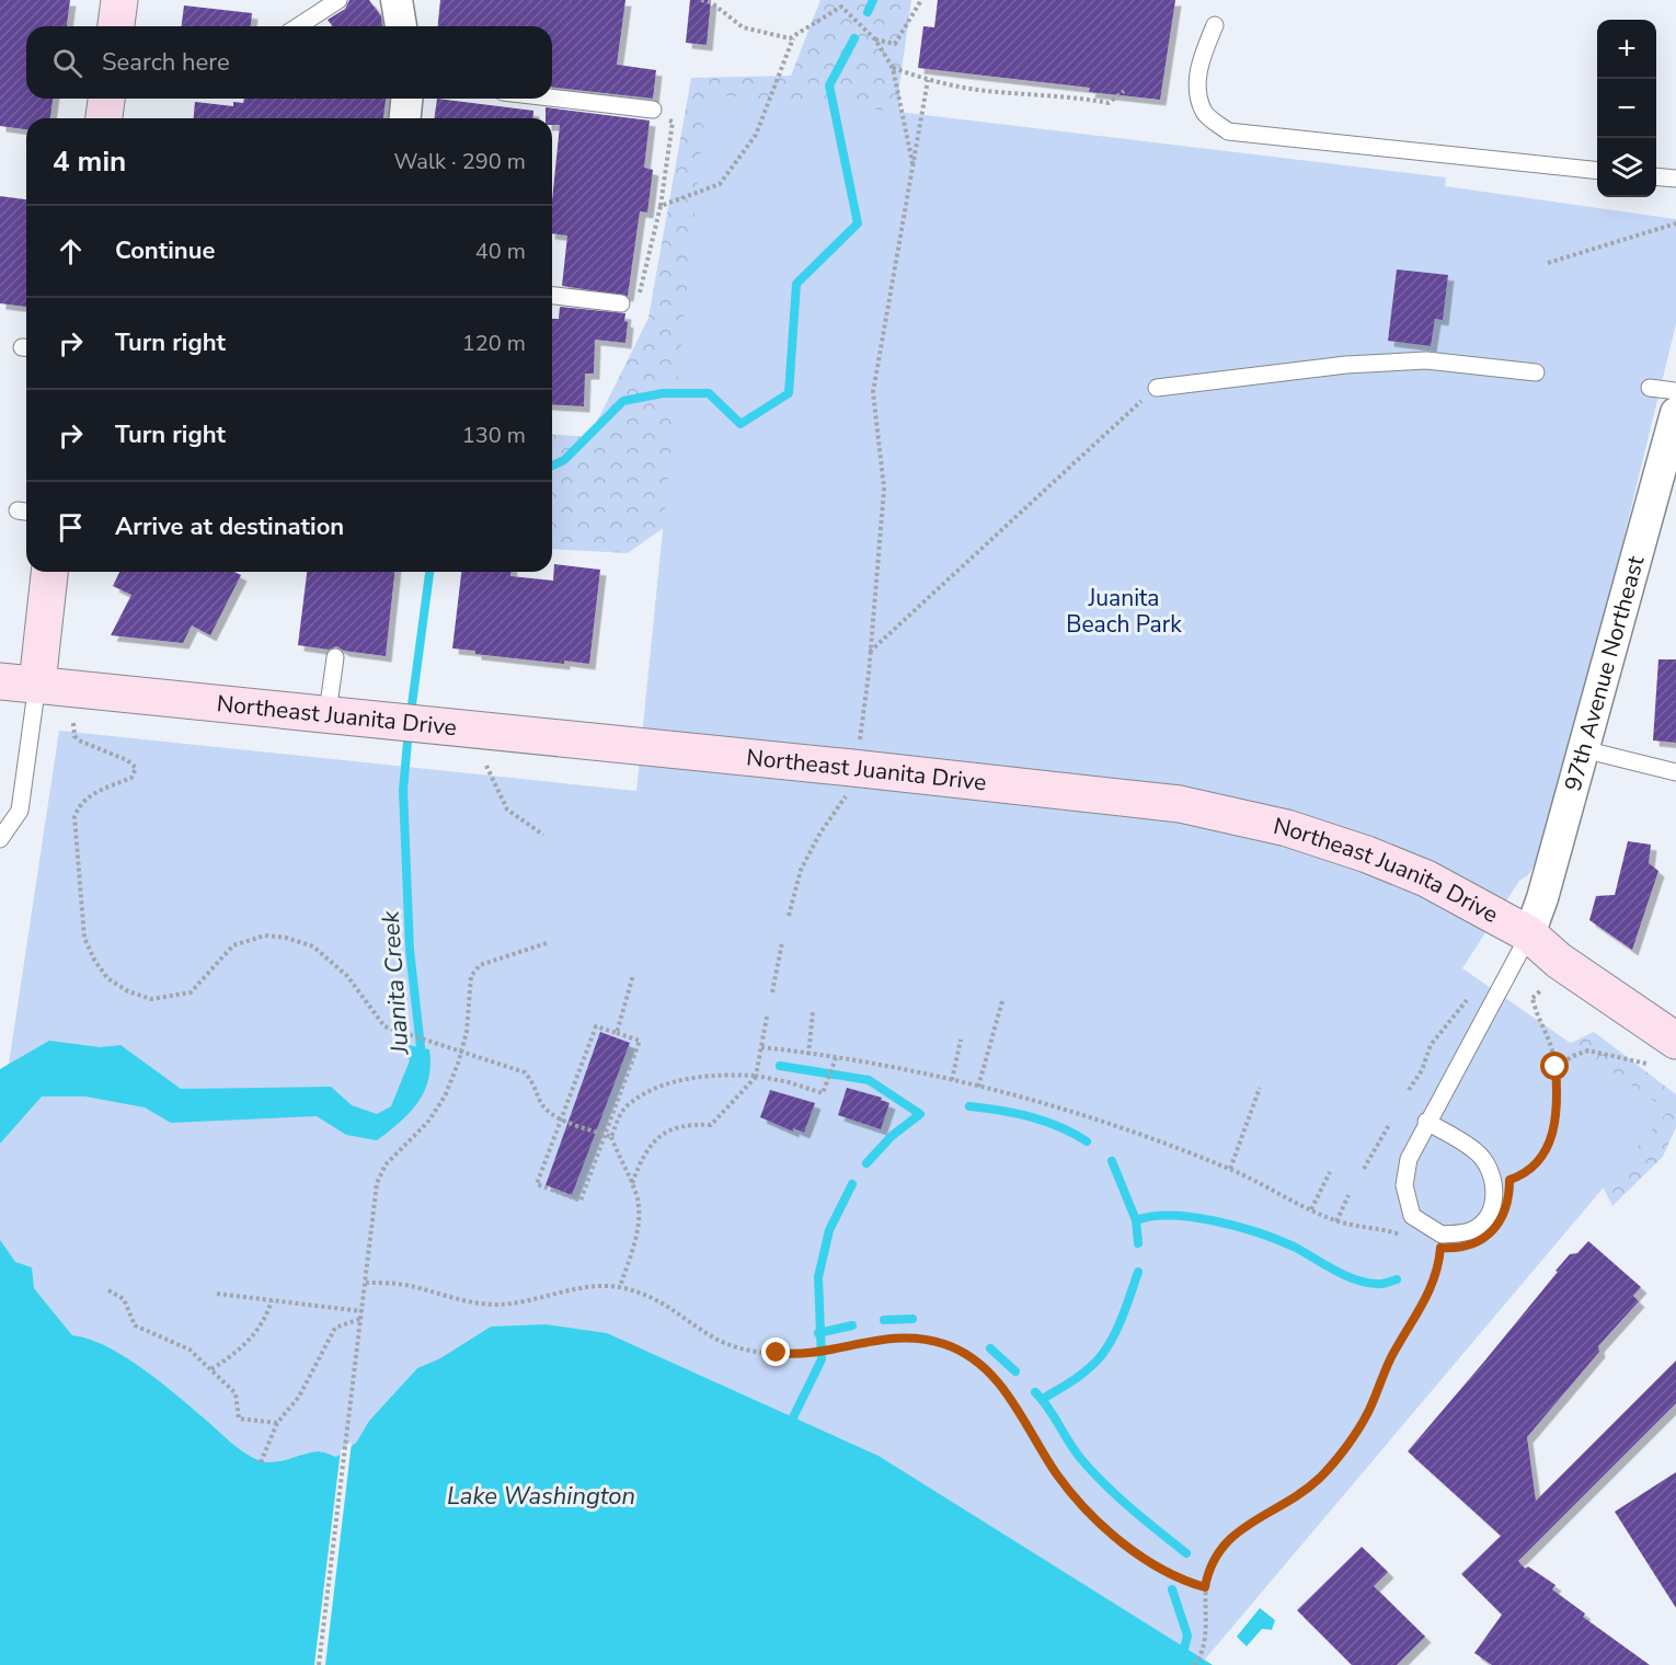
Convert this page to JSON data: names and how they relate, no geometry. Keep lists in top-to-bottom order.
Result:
{
  "streets": {
    "main road": ["Northeast Juanita Drive"],
    "street": ["97th Avenue Northeast"]
  },
  "crossings": [
    ["97th Avenue Northeast", "Northeast Juanita Drive"]
  ],
  "water": ["Juanita Creek", "Lake Washington"],
  "parks": ["Juanita Beach Park"],
  "page": {
    "map_buttons": ["+", "−"],
    "search": "Search here",
    "heading": ["4 min", "Walk · 290 m"],
    "list": [
      ["Continue", "40 m"],
      ["Turn right", "120 m"],
      ["Turn right", "130 m"],
      "Arrive at destination"
    ]
  }
}
